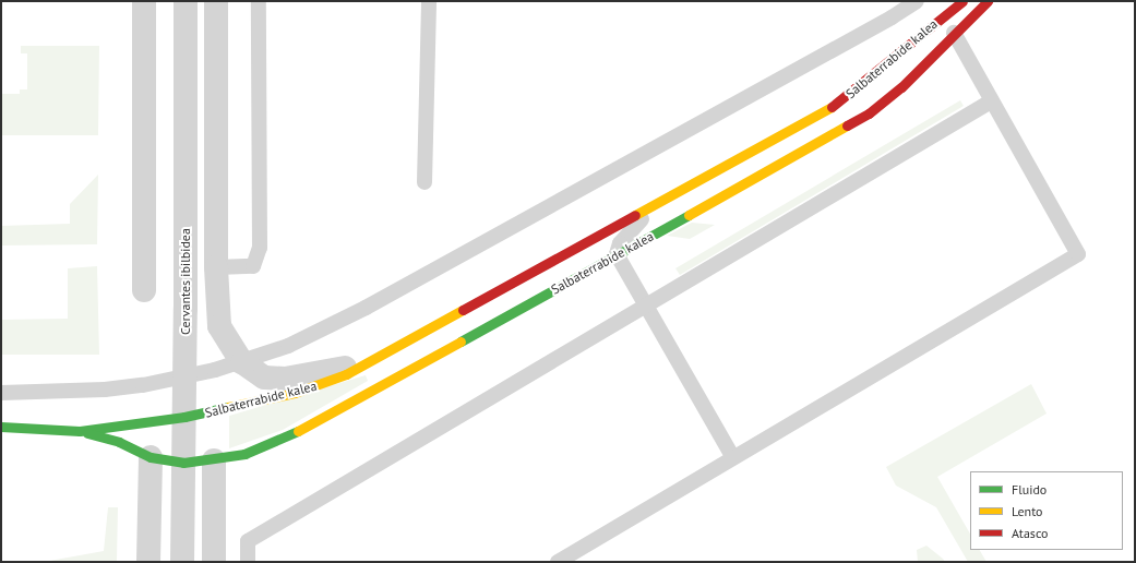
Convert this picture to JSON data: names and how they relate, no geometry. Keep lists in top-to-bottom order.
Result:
{
  "streets": {
    "street": ["Salbaterrabide kalea", "Cervantes ibilbidea"]
  },
  "crossings": [
    ["Salbaterrabide kalea", "Cervantes ibilbidea"]
  ],
  "legend": ["Fluido", "Lento", "Atasco"]
}
